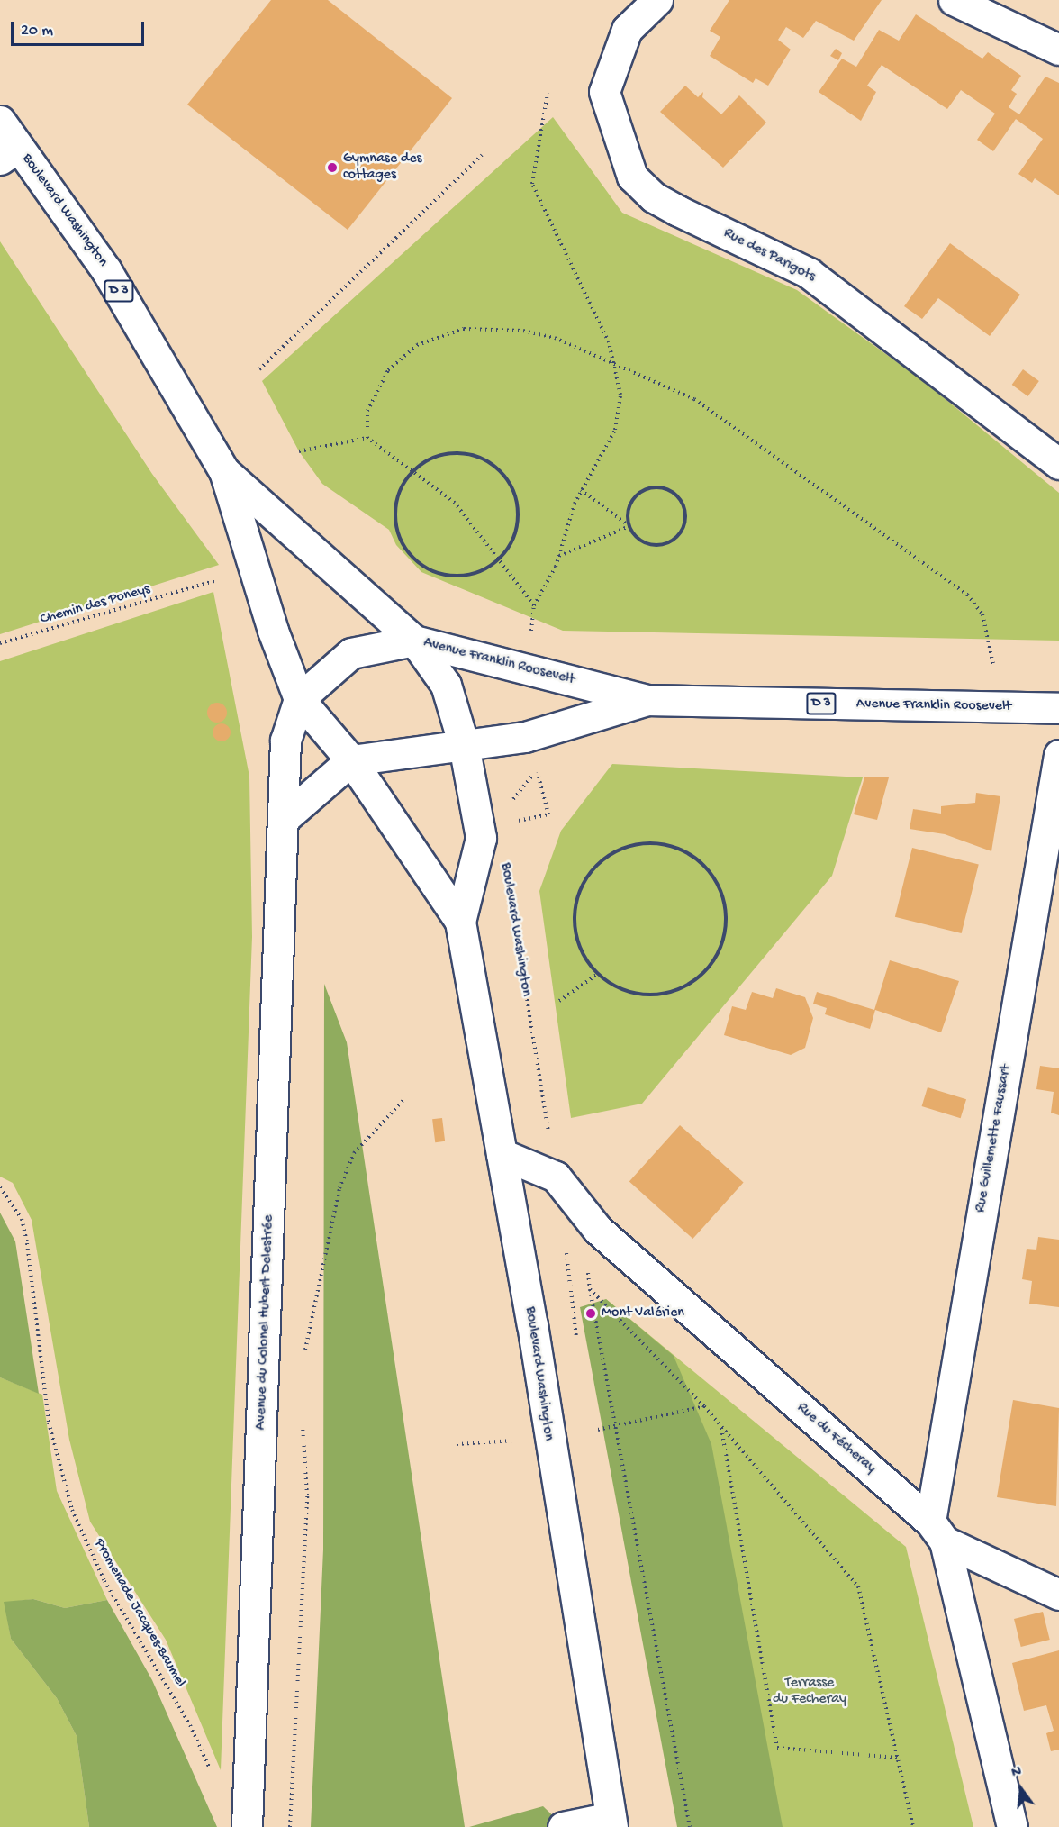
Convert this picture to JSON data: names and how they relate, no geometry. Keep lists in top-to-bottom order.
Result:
{
  "streets": {
    "street": [
      "Boulevard Washington",
      "Rue des Parigots",
      "D 3",
      "Avenue Franklin Roosevelt",
      "Rue Guillemette Faussart",
      "Avenue du Colonel Hubert Delestrée",
      "Rue du Fécheray"
    ],
    "path": ["Chemin des Poneys", "Promenade Jacques-Baumel"]
  },
  "crossings": [
    ["Boulevard Washington", "Avenue Franklin Roosevelt"],
    ["Boulevard Washington", "Avenue du Colonel Hubert Delestrée"],
    ["Boulevard Washington", "Rue du Fécheray"],
    ["Rue Guillemette Faussart", "Rue du Fécheray"]
  ],
  "parks": ["Terrasse du Fecheray"],
  "places": ["Gymnase des cottages", "Mont Valérien"],
  "scale_bar": "20 m",
  "north": "top"
}
